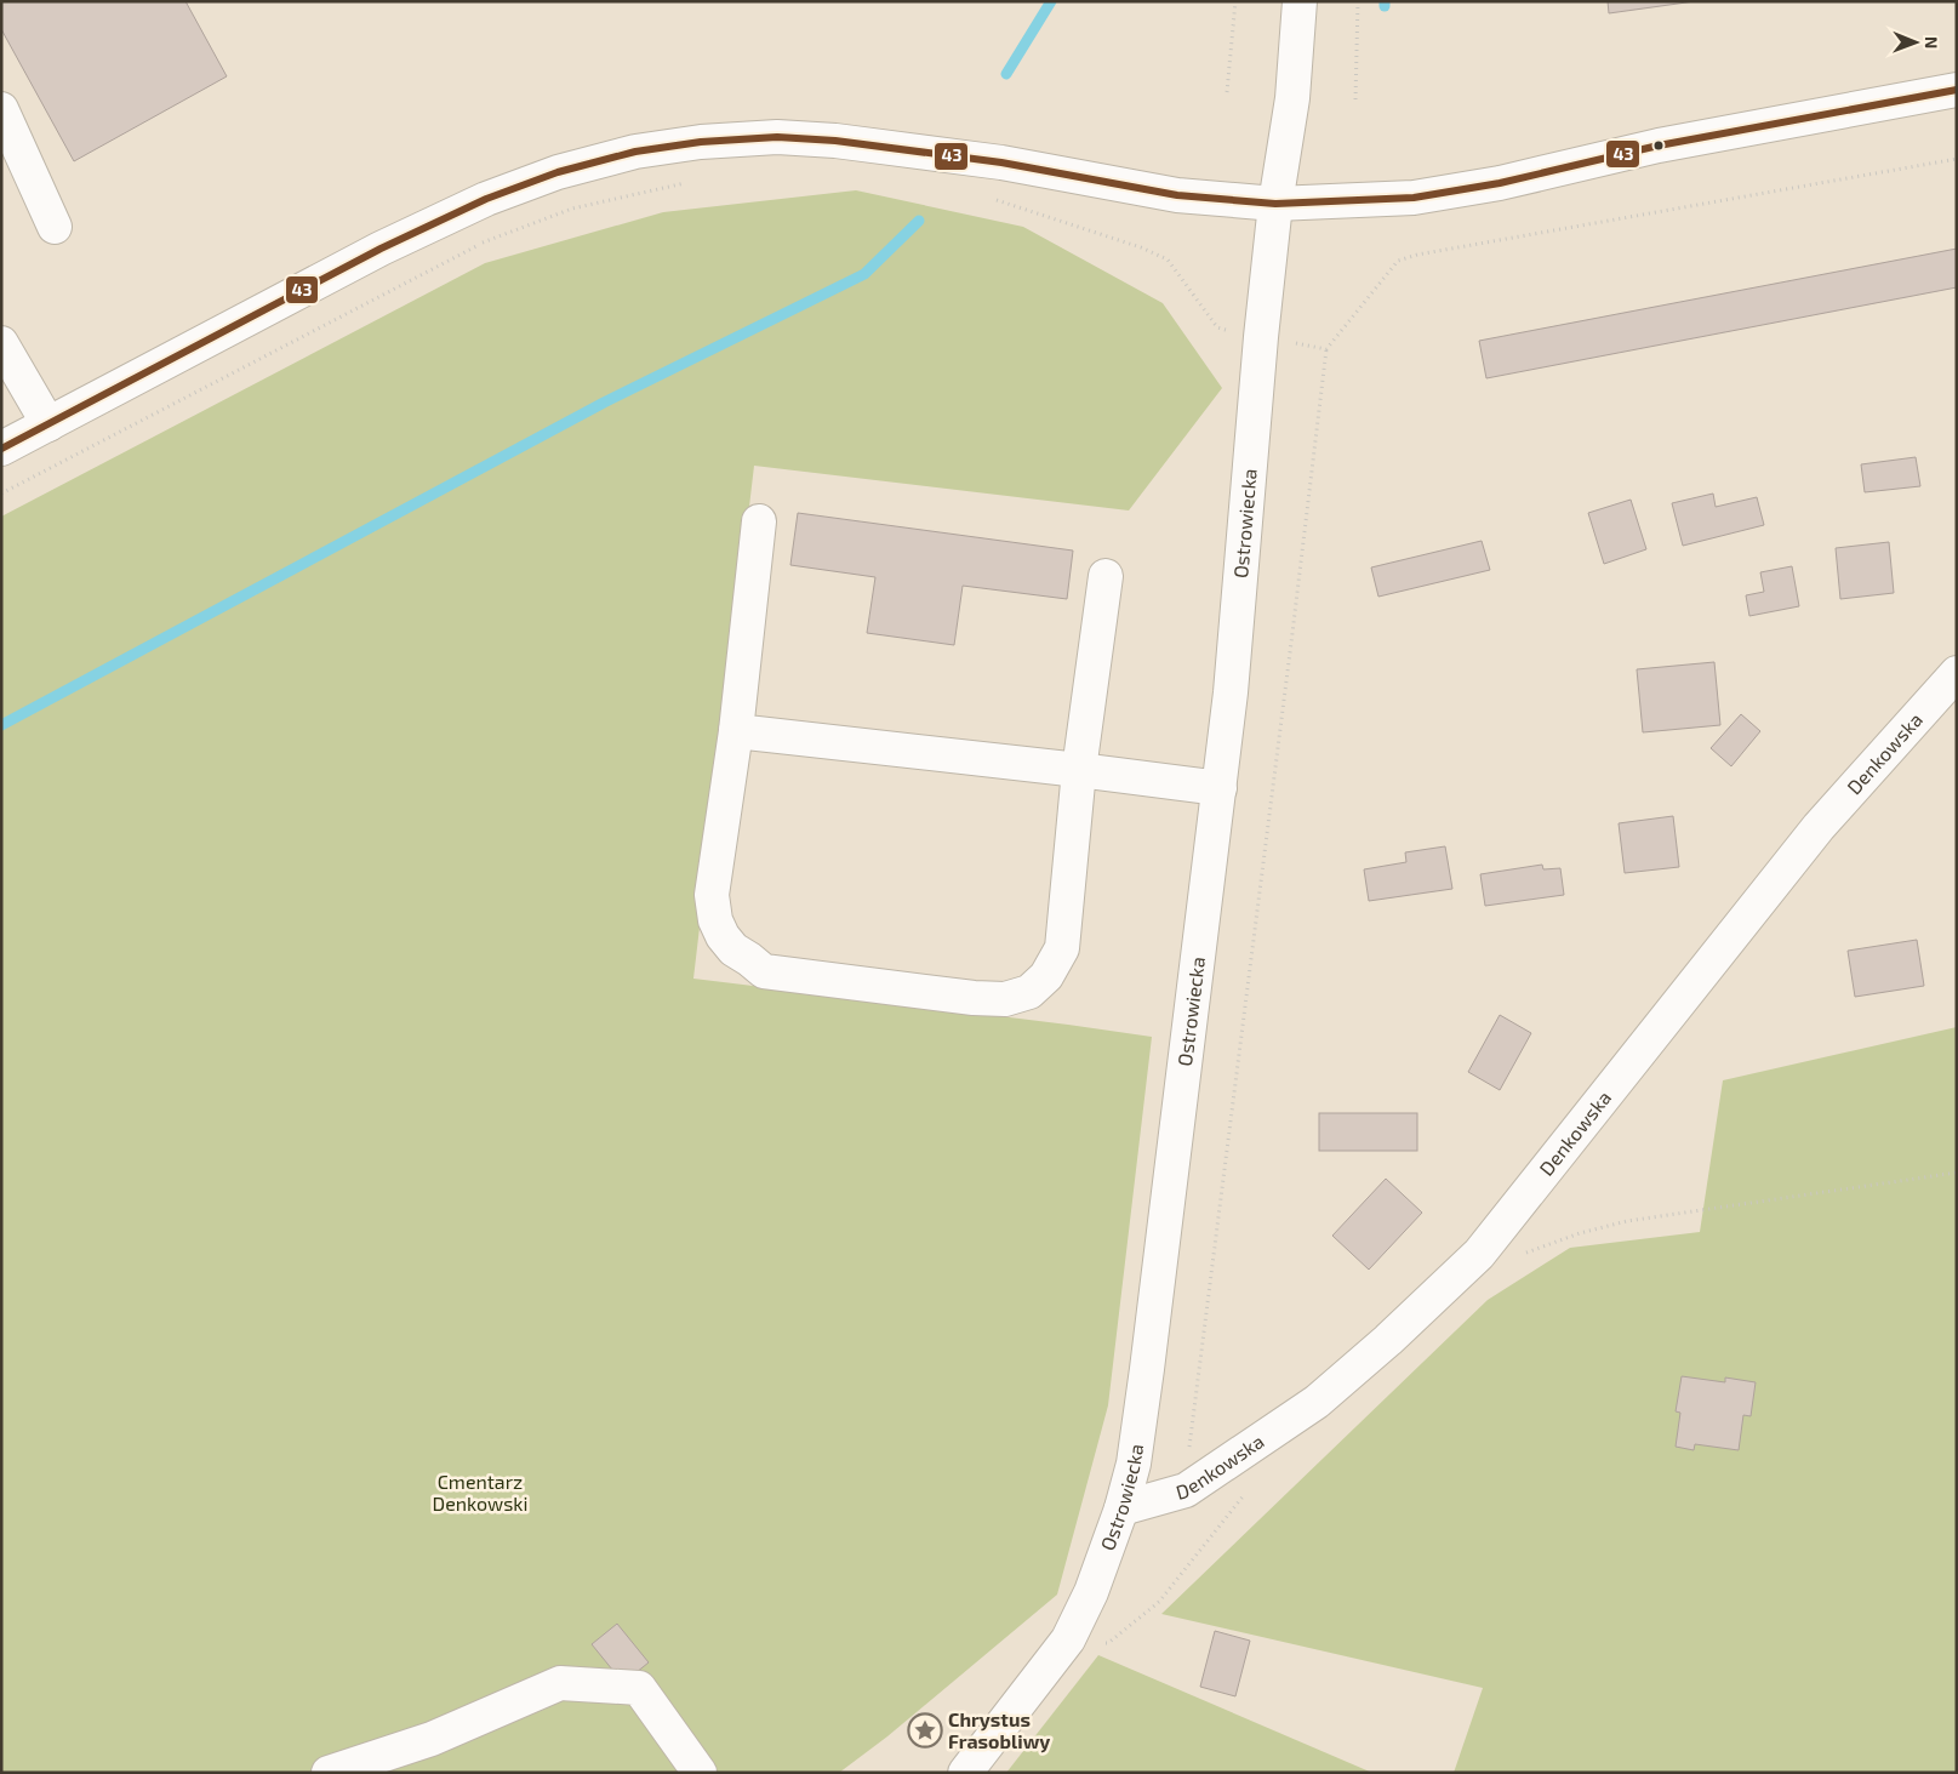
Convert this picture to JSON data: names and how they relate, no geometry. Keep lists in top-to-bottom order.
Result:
{
  "streets": {
    "street": ["Ostrowiecka", "Denkowska"]
  },
  "crossings": [
    ["Ostrowiecka", "Denkowska"]
  ],
  "parks": ["Cmentarz Denkowski"],
  "places": {
    "place": ["Chrystus Frasobliwy"]
  },
  "lines": ["transit line 43"],
  "north": "right"
}
